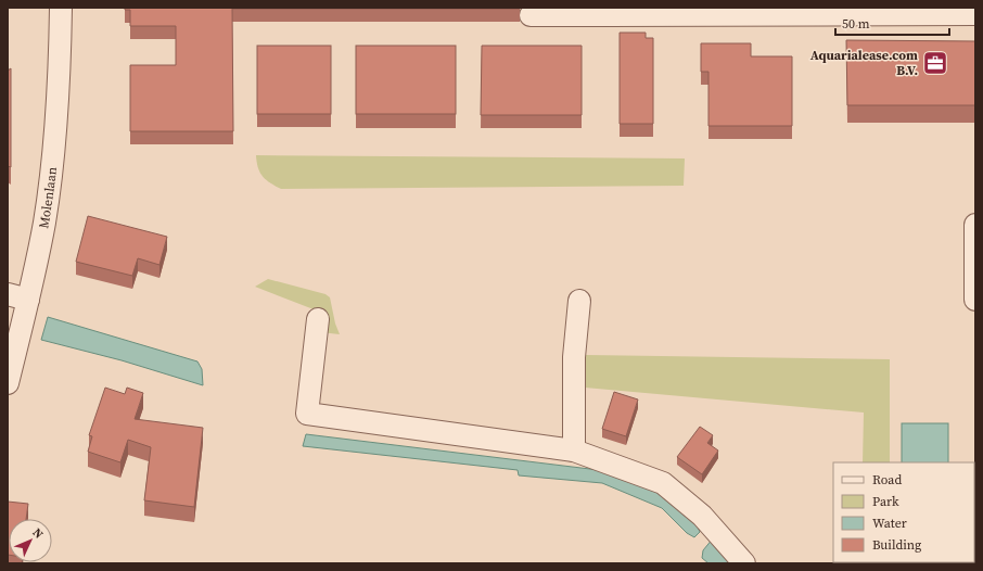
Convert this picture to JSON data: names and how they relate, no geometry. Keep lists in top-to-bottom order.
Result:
{
  "streets": {
    "street": ["Molenlaan"]
  },
  "places": {
    "office": ["Aquarialease.com B.V."]
  },
  "legend": [
    "Road",
    "Park",
    "Water",
    "Building"
  ],
  "scale_bar": "50 m",
  "north": "top right"
}
